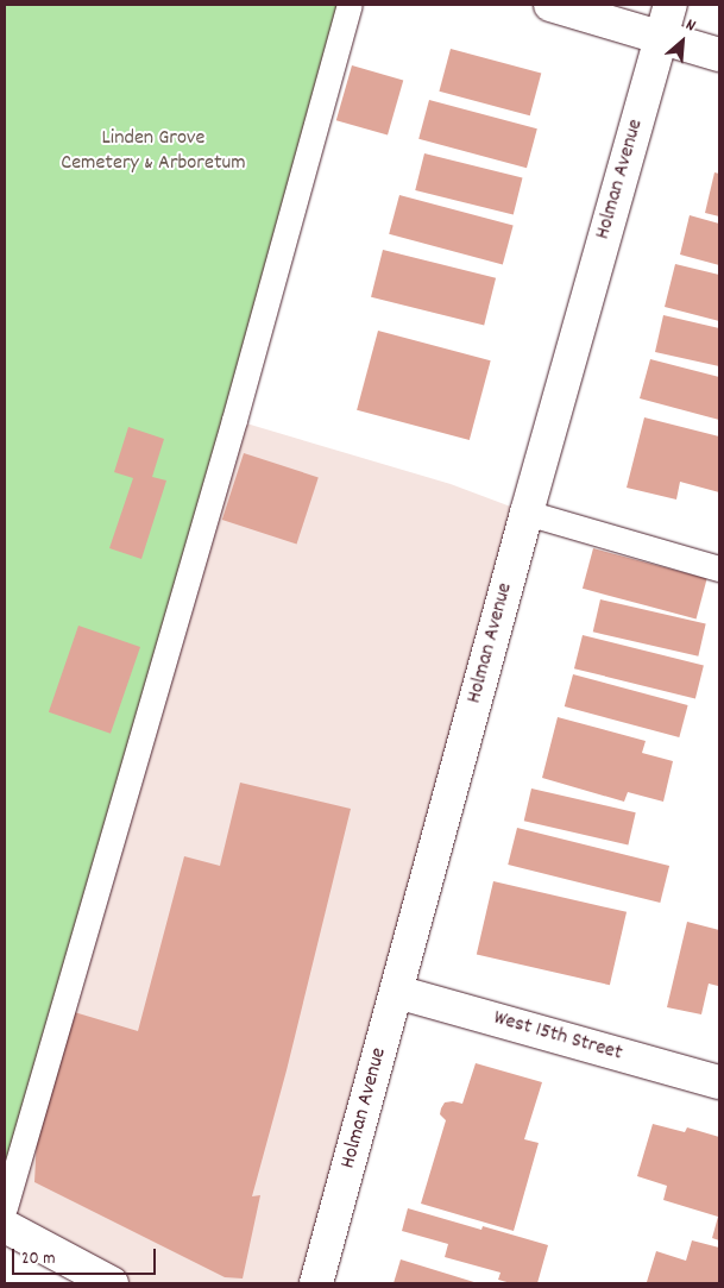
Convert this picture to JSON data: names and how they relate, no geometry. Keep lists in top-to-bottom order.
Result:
{
  "streets": {
    "street": ["Holman Avenue", "West 15th Street"]
  },
  "crossings": [
    ["Holman Avenue", "West 15th Street"]
  ],
  "parks": ["Linden Grove Cemetery & Arboretum"],
  "scale_bar": "20 m",
  "north": "top right"
}
